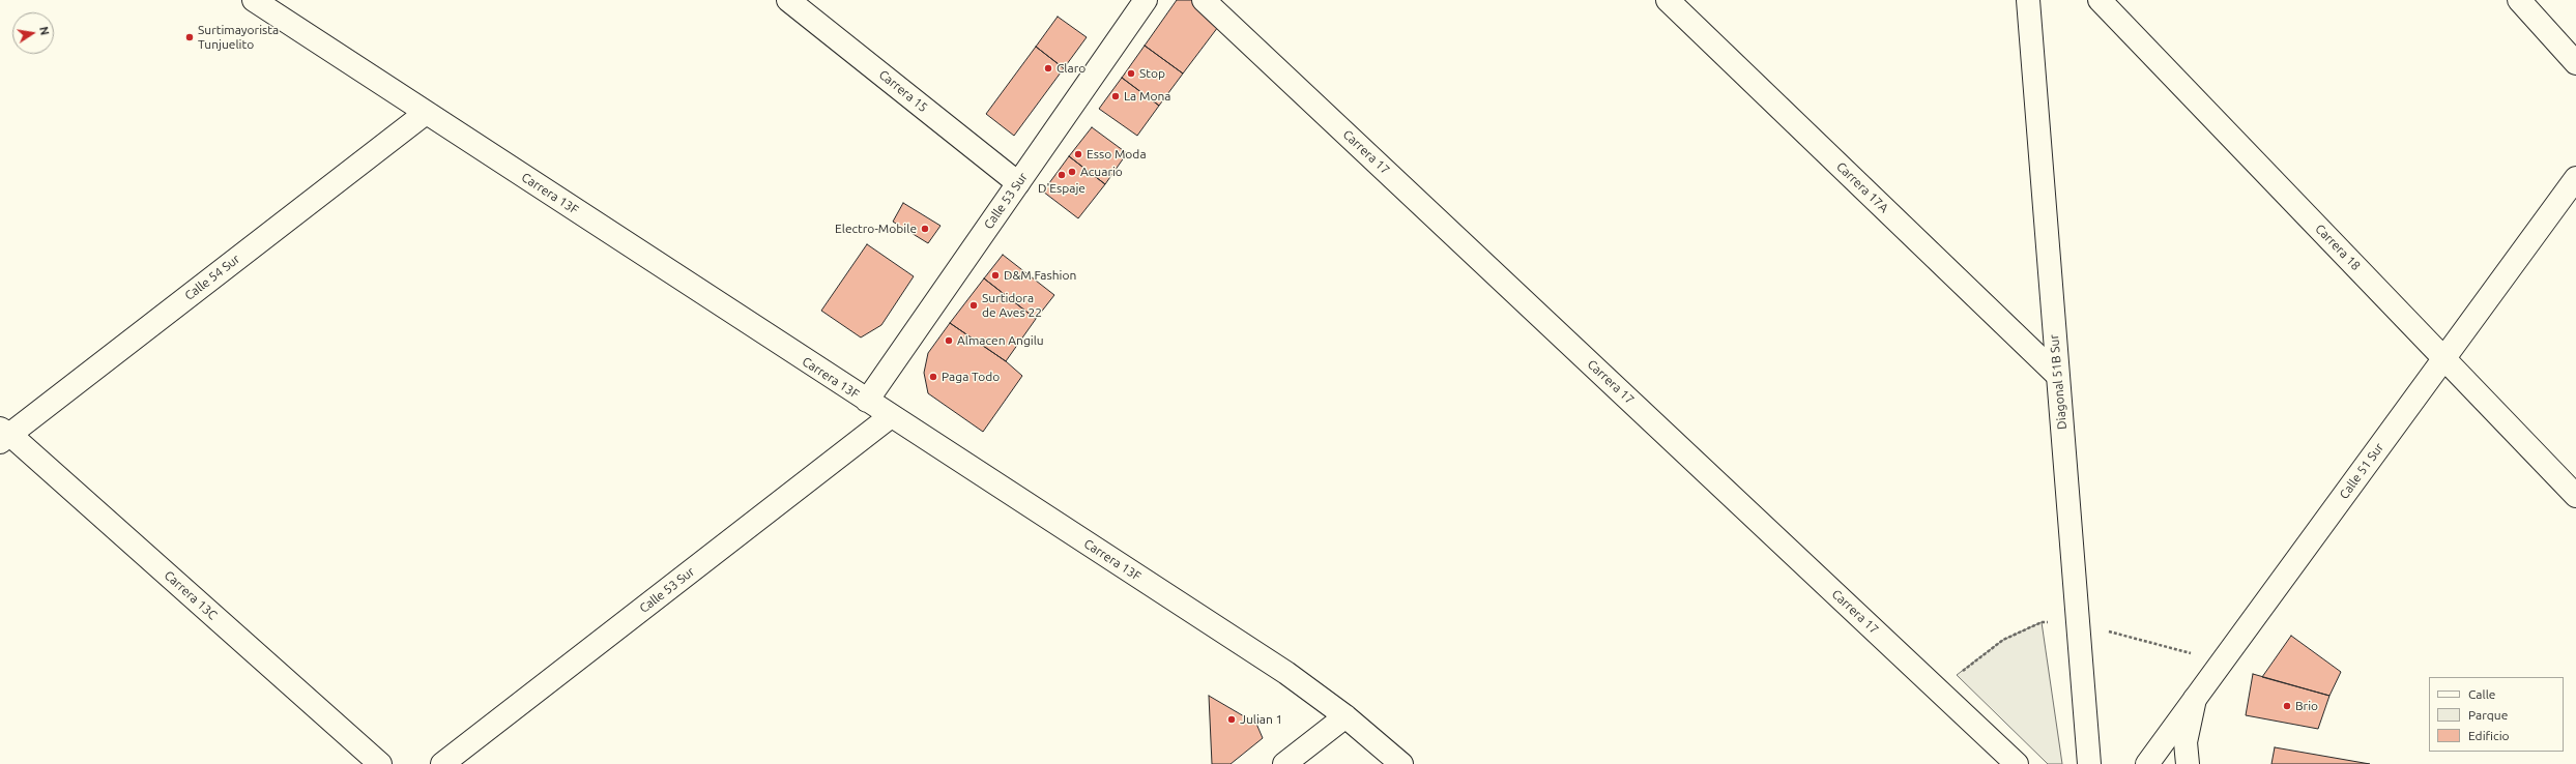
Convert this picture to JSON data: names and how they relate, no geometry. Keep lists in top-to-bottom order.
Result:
{
  "streets": {
    "street": [
      "Carrera 15",
      "Carrera 17",
      "Carrera 17A",
      "Carrera 13F",
      "Calle 53 Sur",
      "Carrera 18",
      "Calle 54 Sur",
      "Diagonal 51B Sur",
      "Calle 51 Sur",
      "Carrera 13C"
    ]
  },
  "crossings": [
    ["Carrera 15", "Calle 53 Sur"],
    ["Carrera 17A", "Diagonal 51B Sur"],
    ["Carrera 13F", "Calle 53 Sur"],
    ["Carrera 13F", "Calle 54 Sur"],
    ["Carrera 18", "Calle 51 Sur"],
    ["Calle 54 Sur", "Carrera 13C"]
  ],
  "places": [
    "Surtimayorista Tunjuelito",
    "Claro",
    "Stop",
    "La Mona",
    "Esso Moda",
    "Acuario",
    "D'Espaje",
    "Electro-Mobile",
    "D&M Fashion",
    "Surtidora de Aves 22",
    "Almacen Angilu",
    "Paga Todo",
    "Brio",
    "Julian 1"
  ],
  "legend": ["Calle", "Parque", "Edificio"],
  "north": "right"
}
